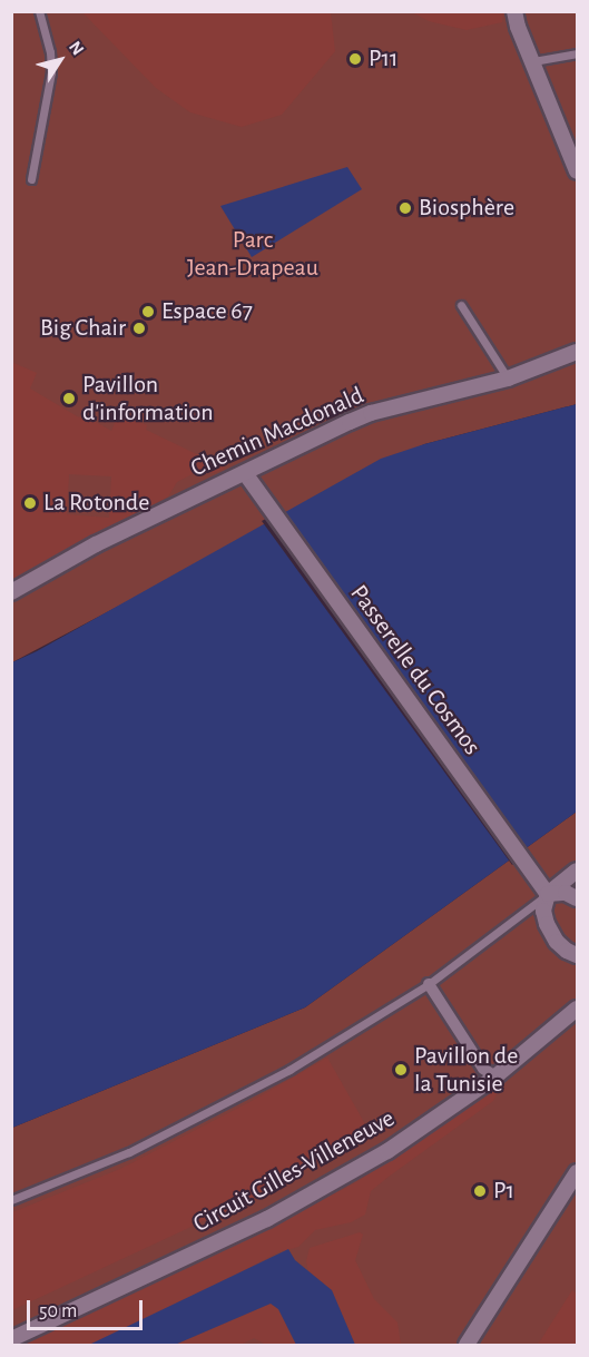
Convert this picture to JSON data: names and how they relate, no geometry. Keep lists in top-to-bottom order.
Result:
{
  "streets": {
    "street": ["Chemin Macdonald", "Passerelle du Cosmos", "Circuit Gilles-Villeneuve"]
  },
  "crossings": [
    ["Chemin Macdonald", "Passerelle du Cosmos"]
  ],
  "parks": ["Parc Jean-Drapeau"],
  "places": [
    "P11",
    "Biosphère",
    "Espace 67",
    "Big Chair",
    "Pavillon d'information",
    "La Rotonde",
    "Pavillon de la Tunisie",
    "P1"
  ],
  "scale_bar": "50 m",
  "north": "top right"
}
